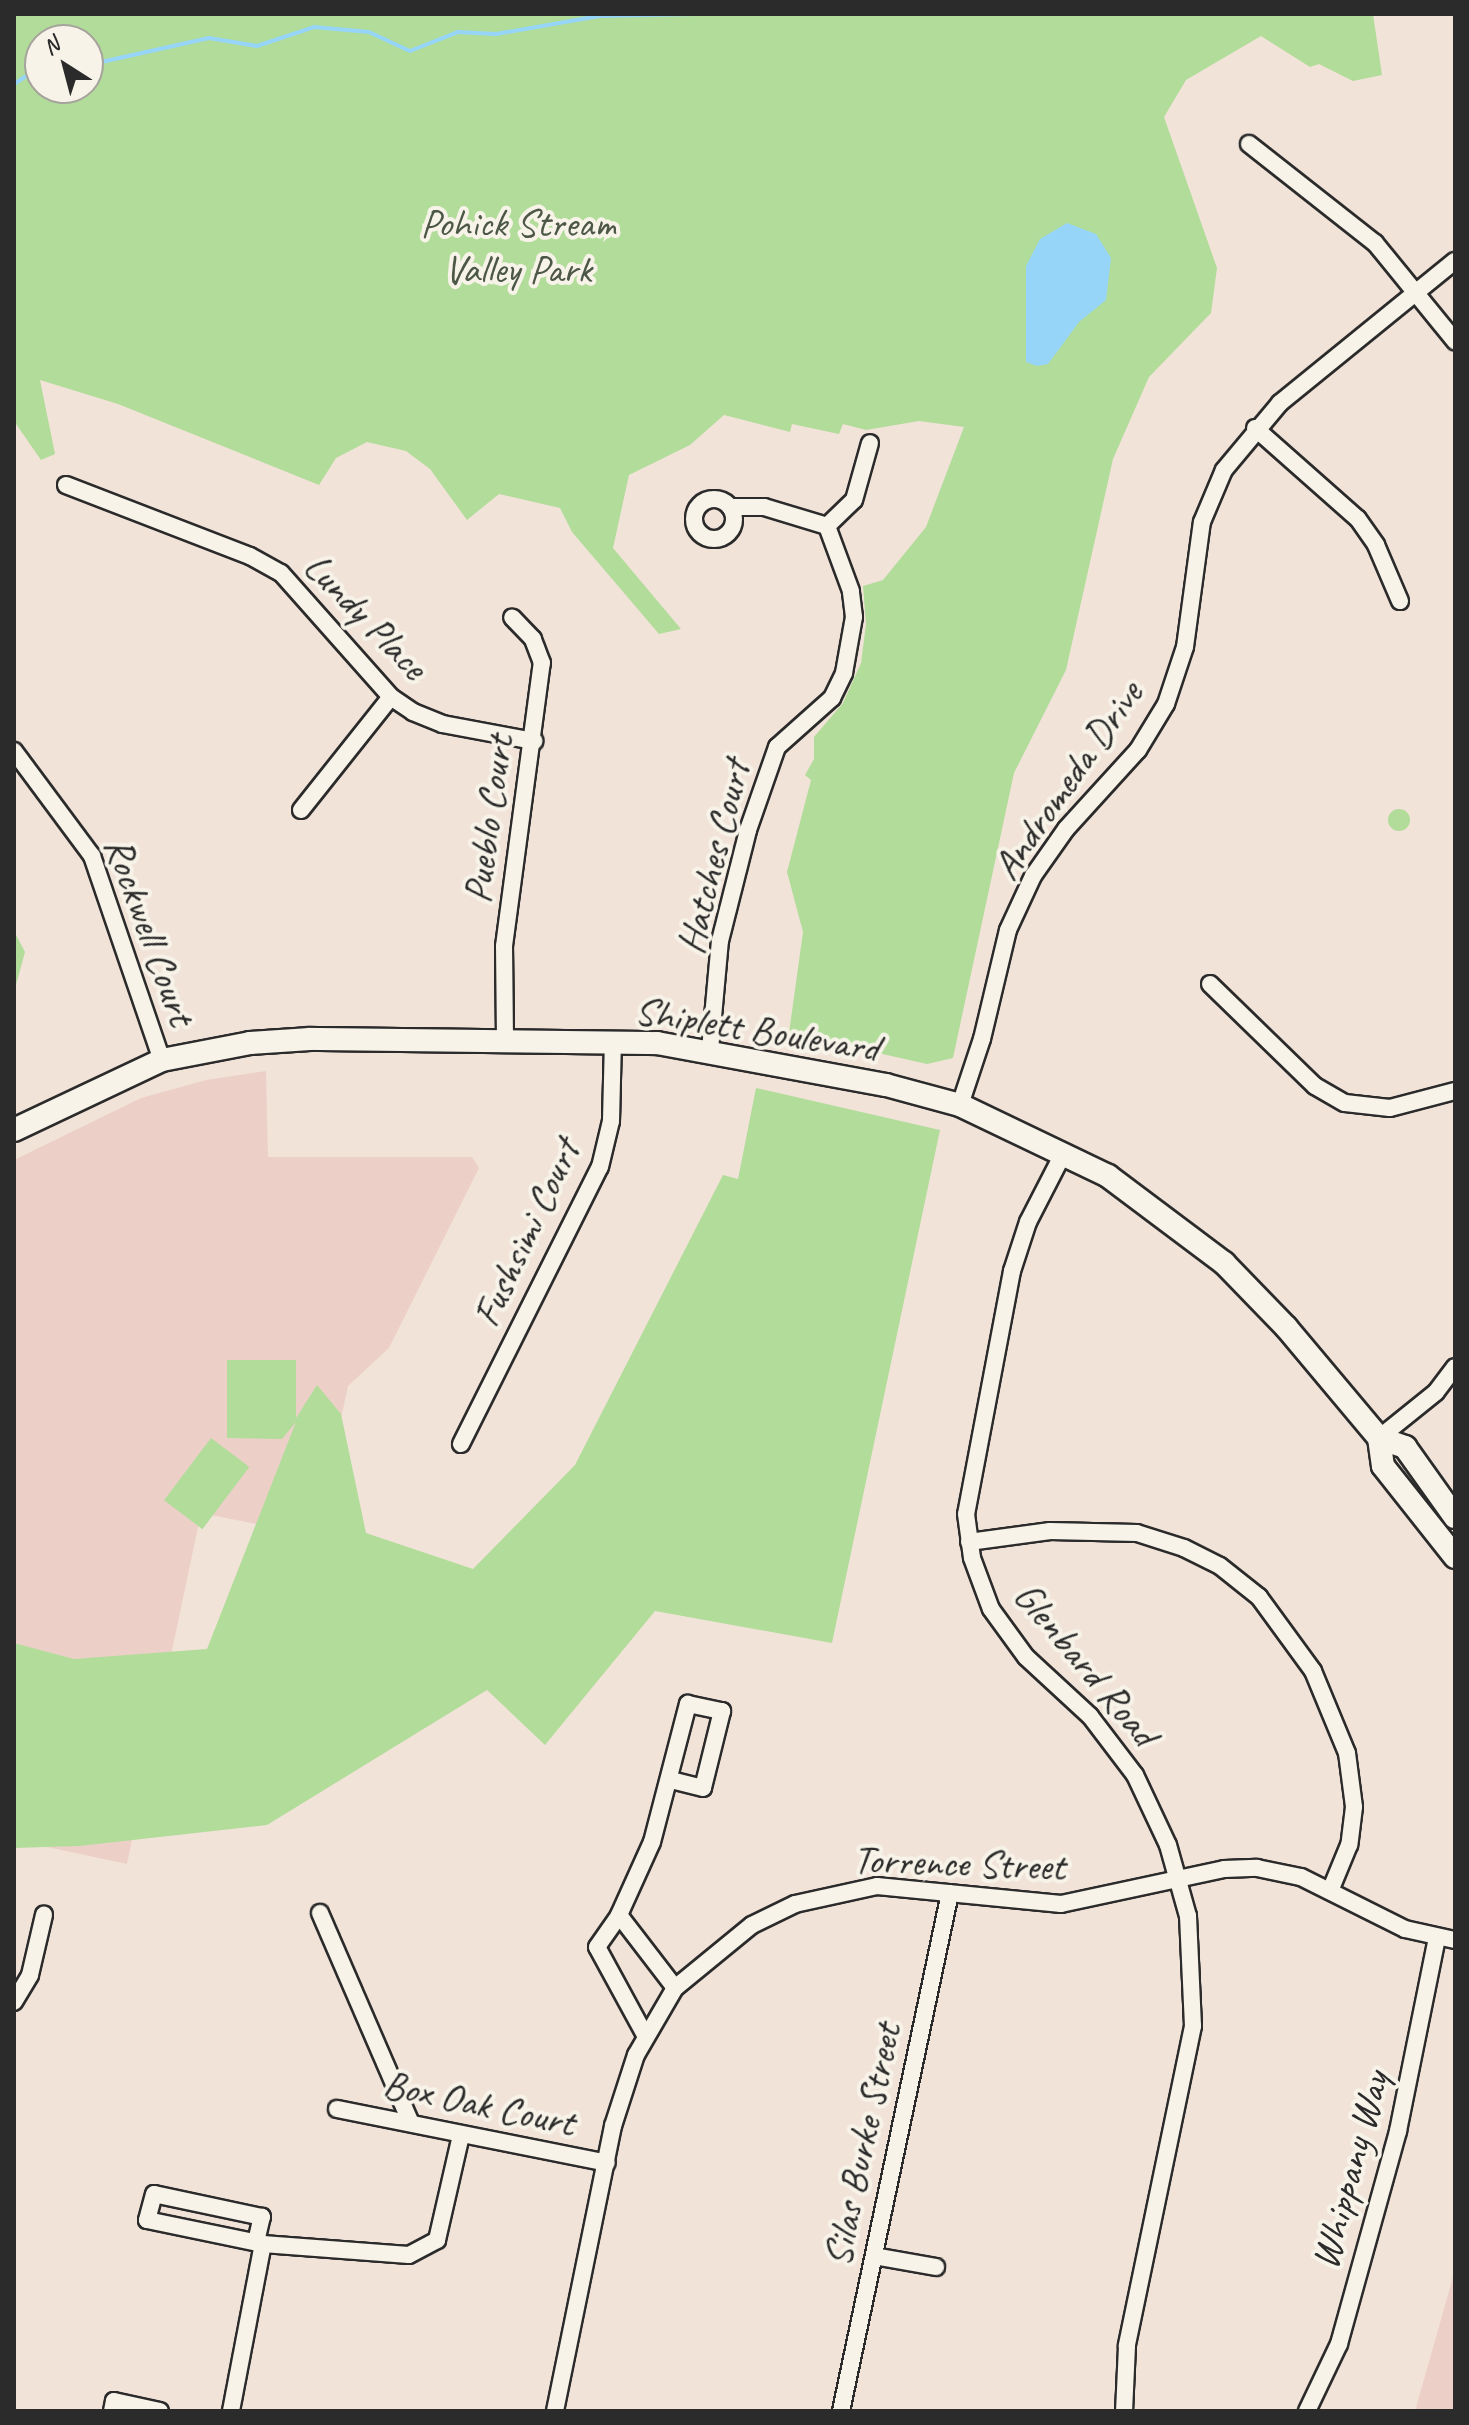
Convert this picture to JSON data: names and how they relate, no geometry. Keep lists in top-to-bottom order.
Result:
{
  "streets": {
    "street": [
      "Lundy Place",
      "Andromeda Drive",
      "Pueblo Court",
      "Hatches Court",
      "Rockwell Court",
      "Shiplett Boulevard",
      "Fushsimi Court",
      "Glenbard Road",
      "Torrence Street",
      "Box Oak Court",
      "Silas Burke Street",
      "Whippany Way"
    ]
  },
  "crossings": [
    ["Lundy Place", "Pueblo Court"],
    ["Andromeda Drive", "Shiplett Boulevard"],
    ["Pueblo Court", "Shiplett Boulevard"],
    ["Hatches Court", "Shiplett Boulevard"],
    ["Rockwell Court", "Shiplett Boulevard"],
    ["Shiplett Boulevard", "Fushsimi Court"],
    ["Shiplett Boulevard", "Glenbard Road"],
    ["Glenbard Road", "Torrence Street"],
    ["Torrence Street", "Box Oak Court"],
    ["Torrence Street", "Silas Burke Street"],
    ["Torrence Street", "Whippany Way"]
  ],
  "parks": ["Pohick Stream Valley Park"],
  "north": "top left"
}
